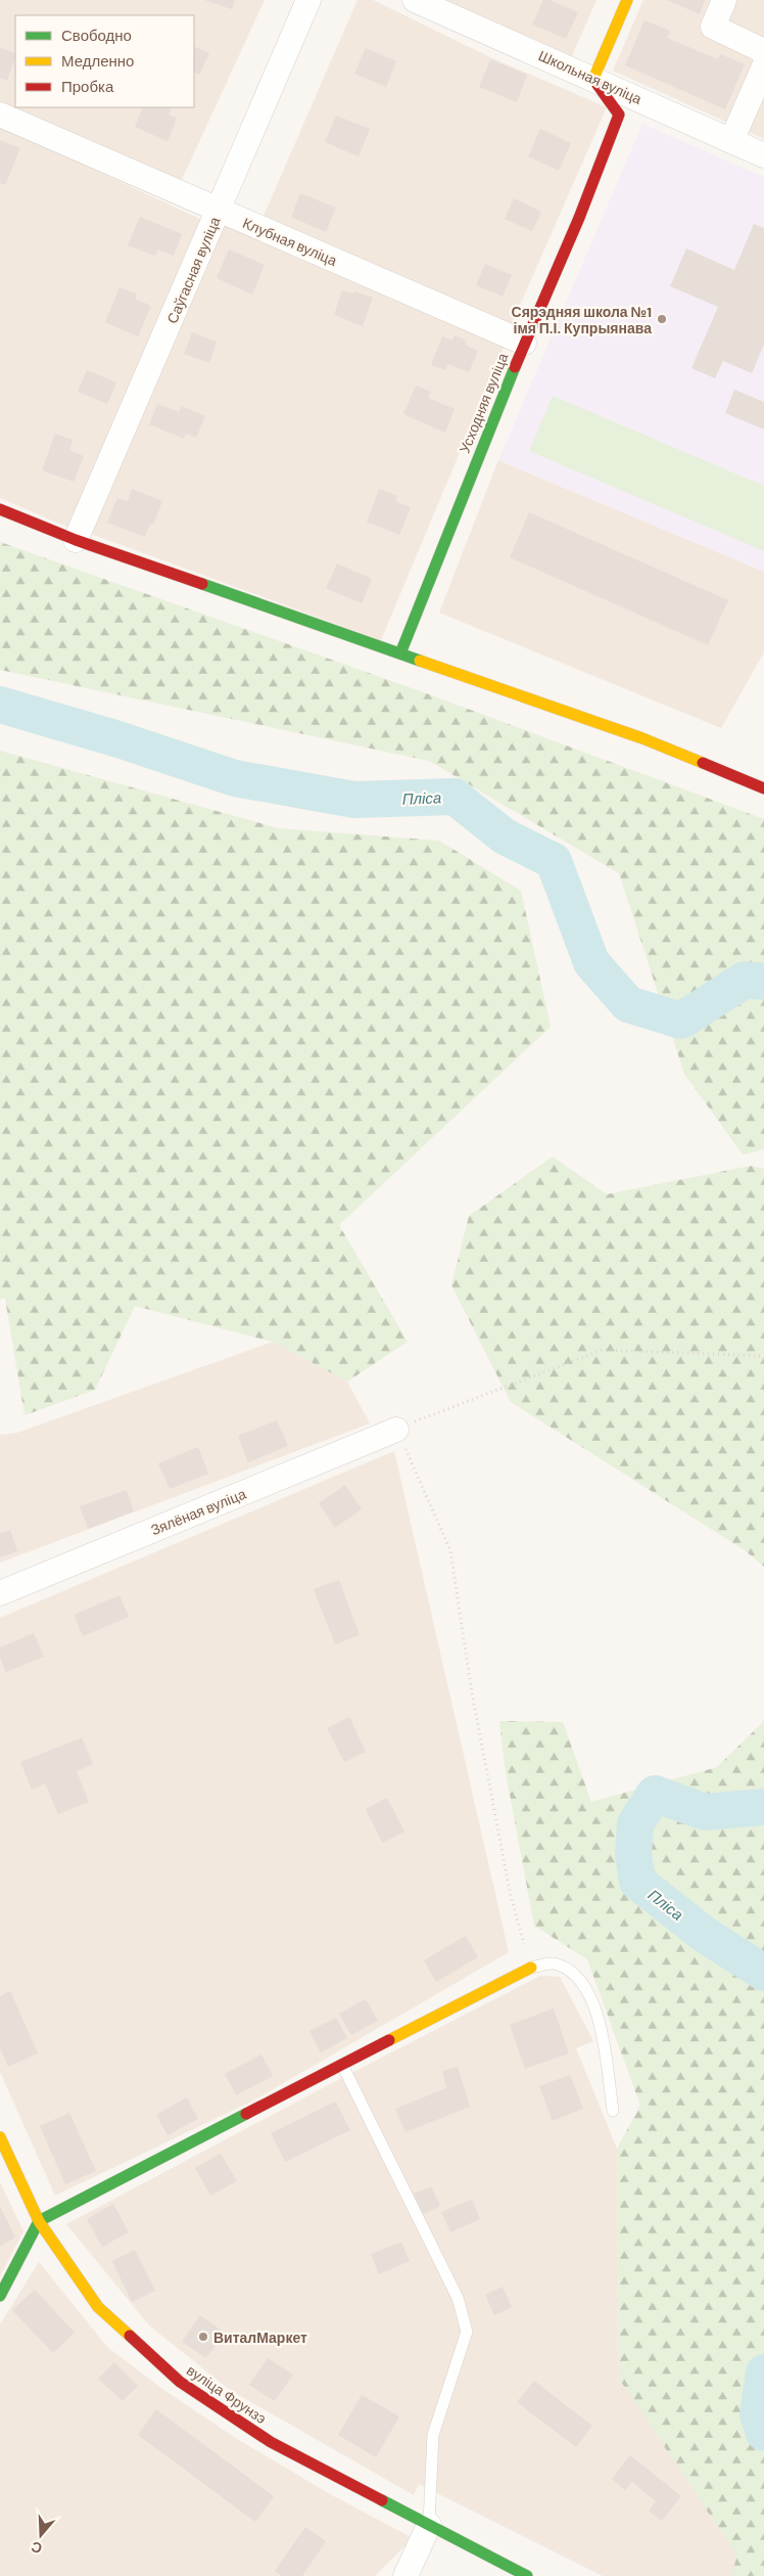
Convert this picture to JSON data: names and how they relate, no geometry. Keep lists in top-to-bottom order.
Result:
{
  "streets": {
    "street": [
      "Школьная вуліца",
      "Клубная вуліца",
      "Саўгасная вуліца",
      "Усходняя вуліца",
      "Зялёная вуліца",
      "вуліца Фрунзэ"
    ]
  },
  "crossings": [
    ["Школьная вуліца", "Усходняя вуліца"],
    ["Клубная вуліца", "Саўгасная вуліца"],
    ["Клубная вуліца", "Усходняя вуліца"]
  ],
  "water": ["Пліса"],
  "places": ["Сярэдняя школа №1 імя П.І. Купрыянава", "ВиталМаркет"],
  "legend": ["Свободно", "Медленно", "Пробка"],
  "north": "bottom"
}
